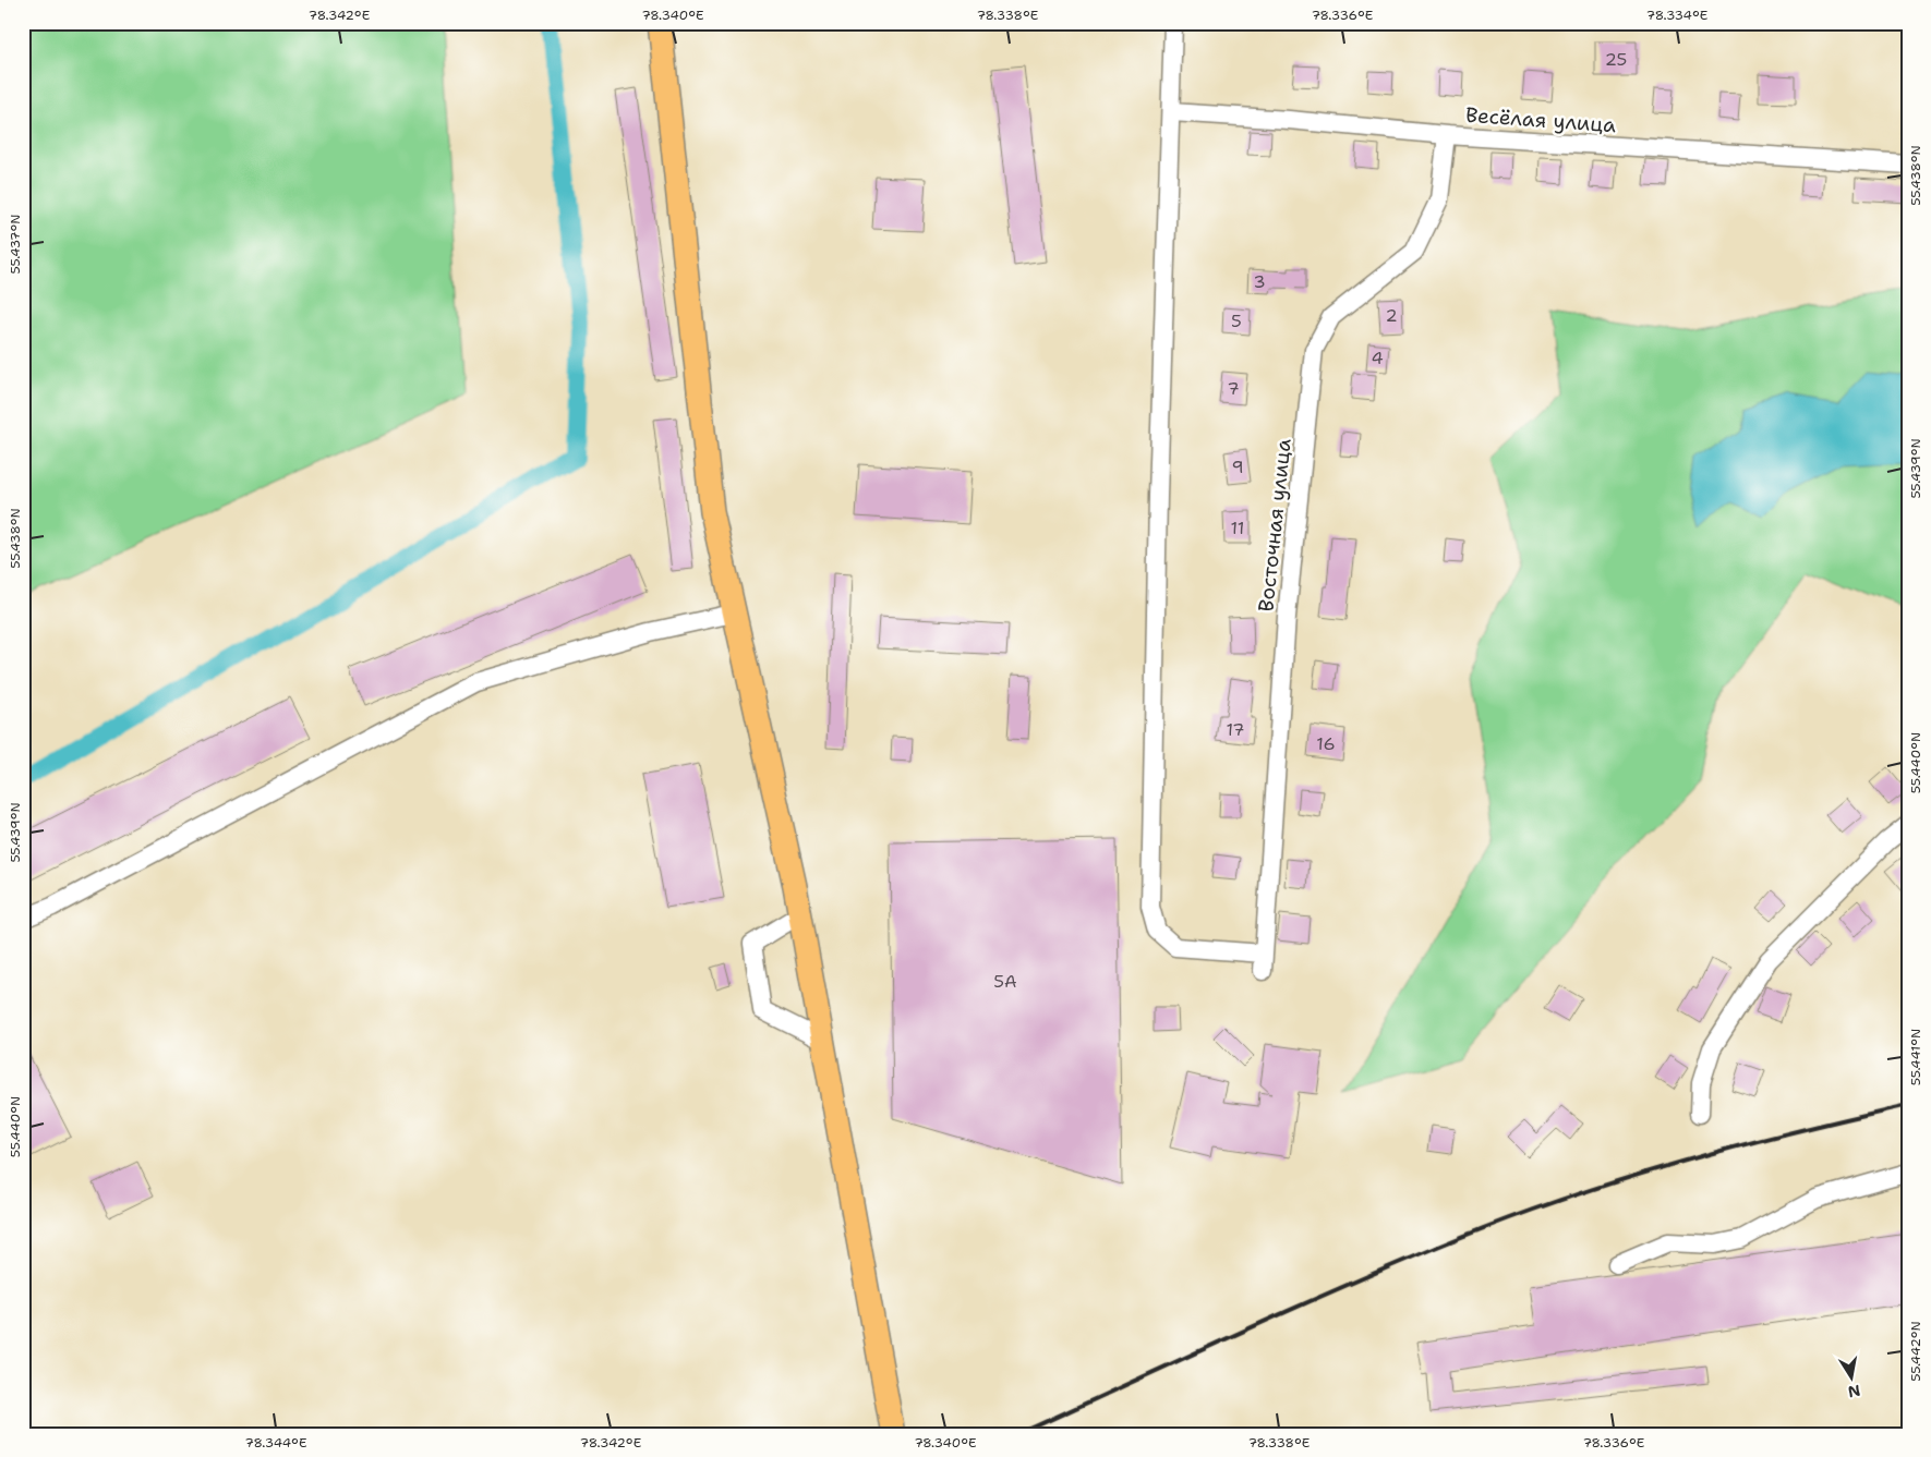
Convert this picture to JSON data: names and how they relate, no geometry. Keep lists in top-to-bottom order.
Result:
{
  "streets": {
    "street": ["Весёлая улица", "Восточная улица"]
  },
  "crossings": [
    ["Весёлая улица", "Восточная улица"]
  ],
  "house_numbers": [
    "25",
    "3",
    "2",
    "5",
    "4",
    "7",
    "9",
    "11",
    "17",
    "16",
    "5А"
  ],
  "north": "bottom",
  "coordinates": [
    "78.342°E",
    "78.340°E",
    "78.338°E",
    "78.336°E",
    "78.334°E",
    "55.438°N",
    "55.437°N",
    "55.439°N",
    "55.440°N",
    "55.441°N",
    "55.442°N",
    "78.344°E"
  ]
}
